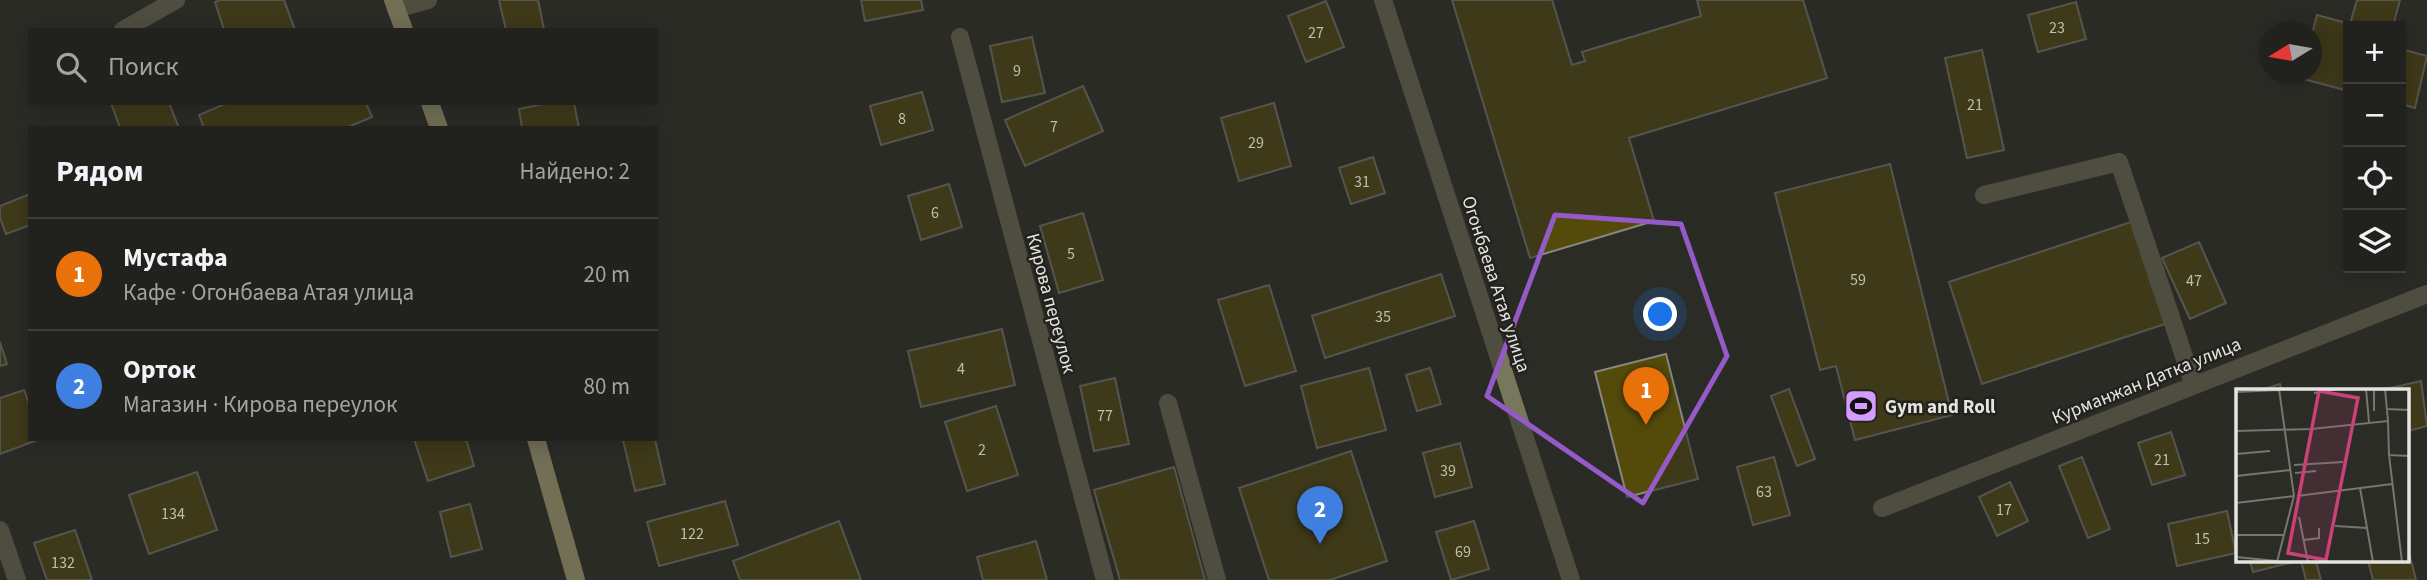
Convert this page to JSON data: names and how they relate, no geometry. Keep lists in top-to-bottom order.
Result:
{
  "streets": {
    "street": ["Огонбаева Атая улица", "Кирова переулок", "Курманжан Датка улица"]
  },
  "places": {
    "sports": ["Gym and Roll"]
  },
  "house_numbers": [
    "23",
    "27",
    "9",
    "21",
    "8",
    "7",
    "29",
    "31",
    "6",
    "5",
    "59",
    "47",
    "35",
    "4",
    "77",
    "2",
    "21",
    "39",
    "63",
    "17",
    "134",
    "122",
    "15",
    "69",
    "132"
  ],
  "north": "left",
  "page": {
    "map_buttons": ["+", "−"],
    "search": "Поиск",
    "heading": ["Рядом", "Найдено: 2"],
    "list": [
      {
        "mark": "1",
        "name": "Мустафа",
        "note": "Кафе · Огонбаева Атая улица",
        "value": "20 m"
      },
      {
        "mark": "2",
        "name": "Орток",
        "note": "Магазин · Кирова переулок",
        "value": "80 m"
      }
    ],
    "pins": ["1", "2"]
  }
}
